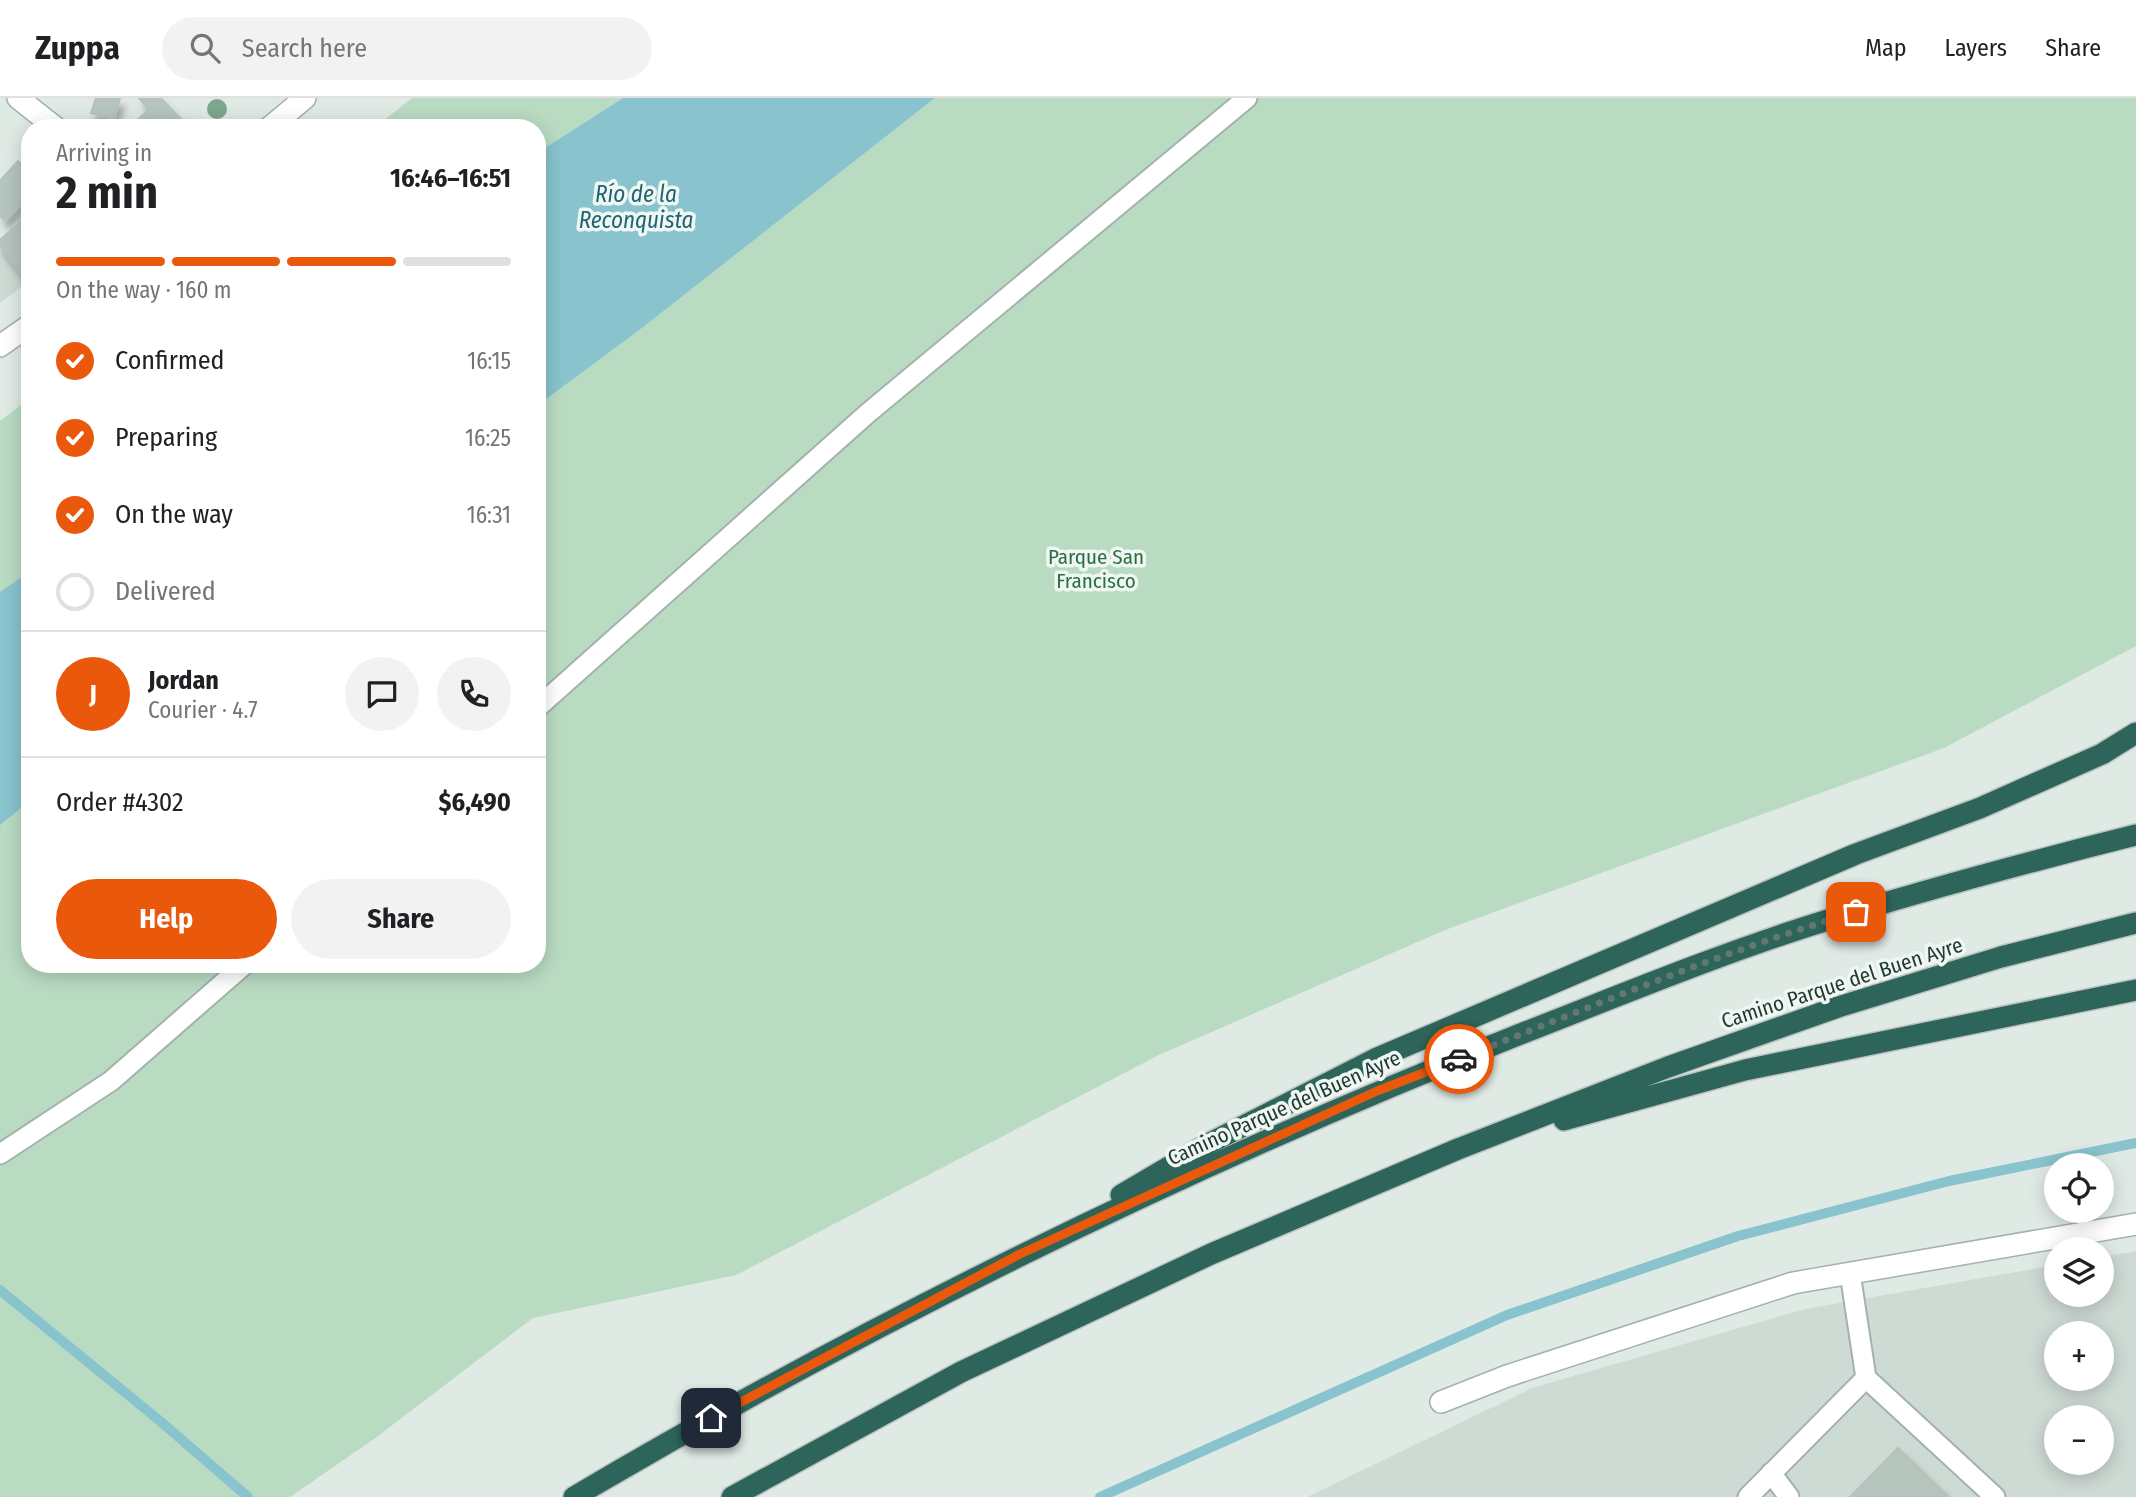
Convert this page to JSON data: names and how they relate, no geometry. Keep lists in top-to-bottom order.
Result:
{
  "streets": {
    "highway": ["Camino Parque del Buen Ayre"]
  },
  "water": ["Río de la Reconquista"],
  "parks": ["Parque San Francisco"],
  "page": {
    "header": "Zuppa",
    "search": "Search here",
    "nav": ["Map", "Layers", "Share"],
    "heading": ["2 min", "Arriving in", "16:46–16:51"],
    "panel": [
      "Jordan",
      "Courier · 4.7",
      "Order #4302",
      "$6,490"
    ],
    "bar": "On the way · 160 m",
    "list": [
      ["Confirmed", "16:15"],
      ["Preparing", "16:25"],
      ["On the way", "16:31"],
      "Delivered"
    ],
    "round": "J",
    "buttons": ["Help", "Share"],
    "map_buttons": ["+", "−"]
  }
}
